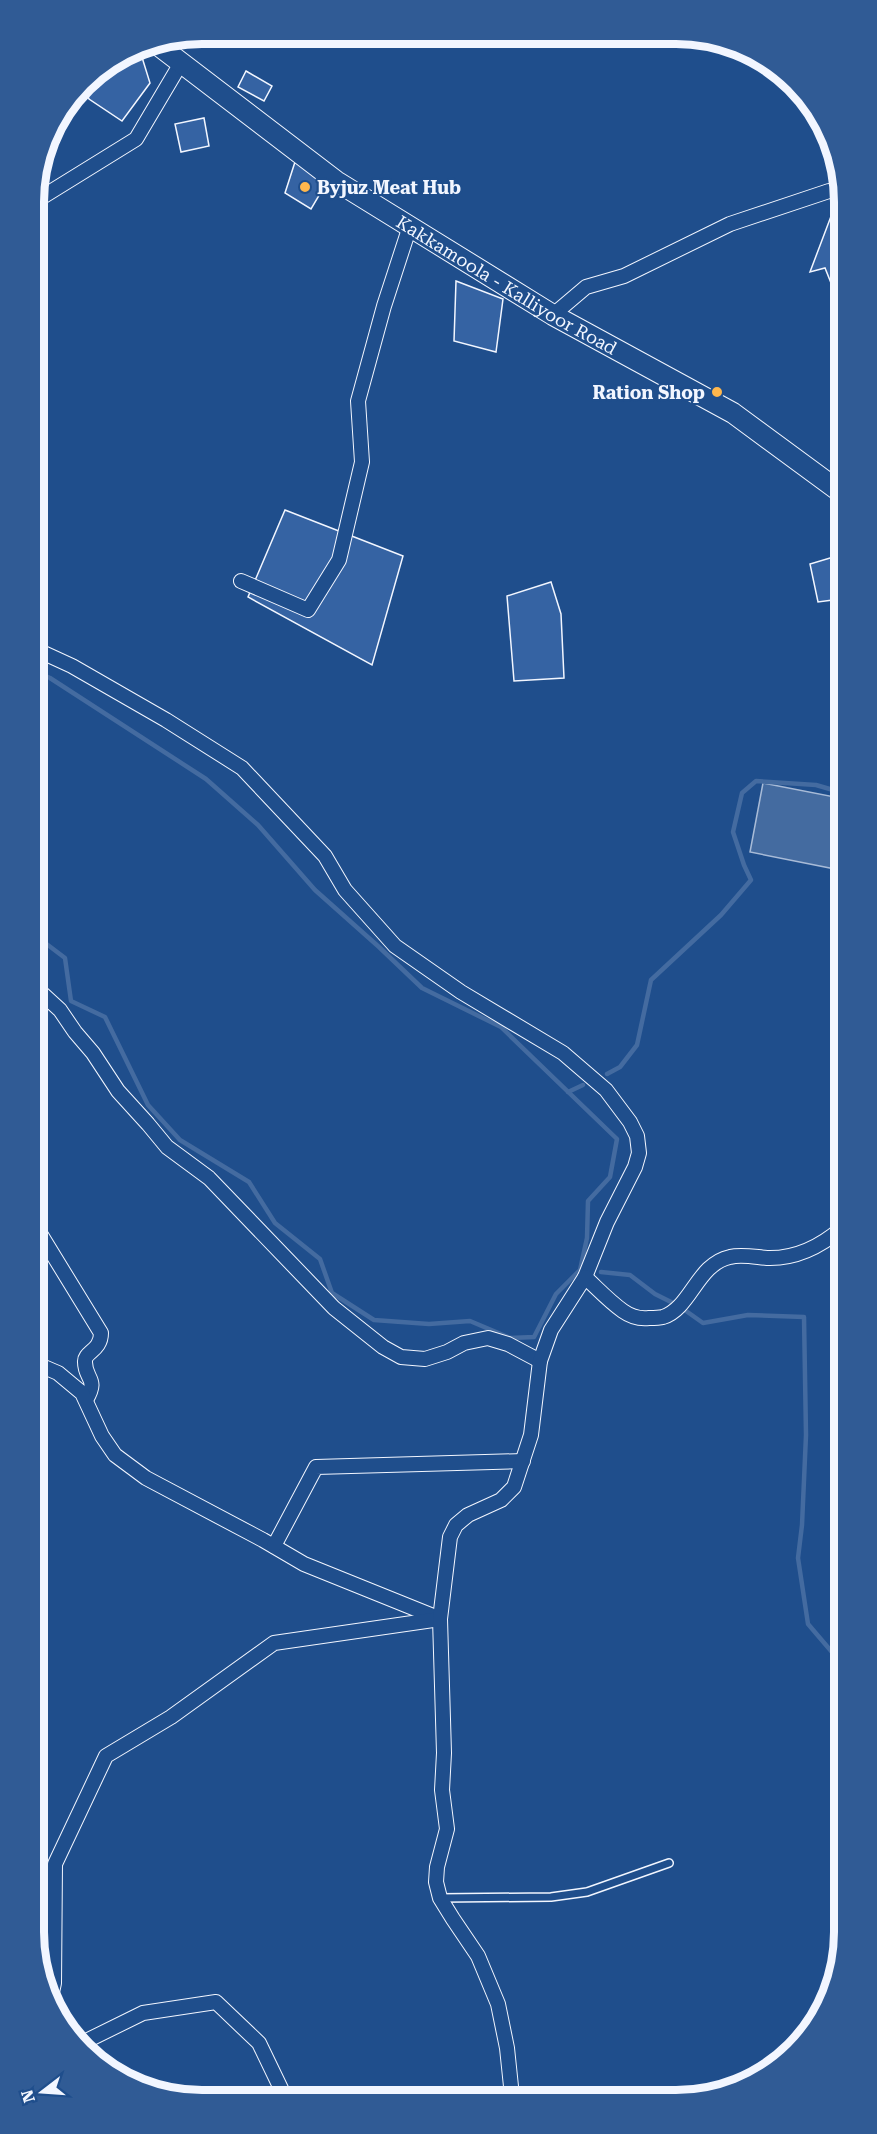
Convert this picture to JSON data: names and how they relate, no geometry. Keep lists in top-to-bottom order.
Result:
{
  "streets": {
    "main road": ["Kakkamoola - Kalliyoor Road"]
  },
  "places": ["Byjuz Meat Hub", "Ration Shop"],
  "north": "left"
}
